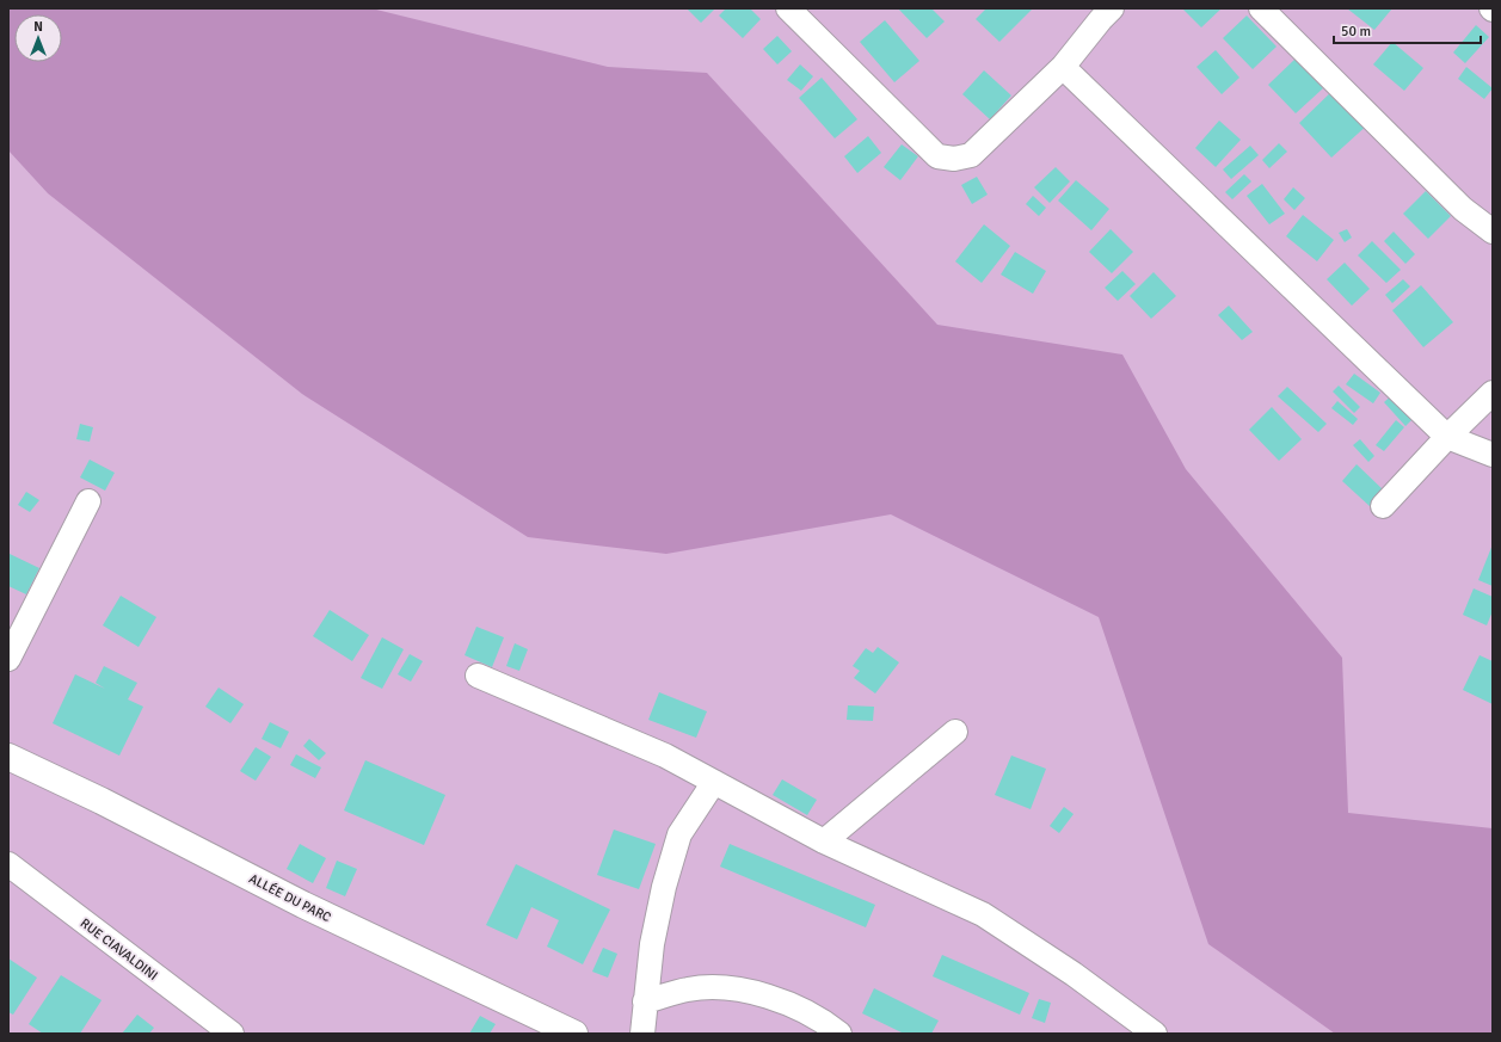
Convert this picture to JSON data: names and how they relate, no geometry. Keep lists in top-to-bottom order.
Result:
{
  "streets": {
    "street": ["ALLÉE DU PARC", "RUE CIAVALDINI"]
  },
  "scale_bar": "50 m",
  "north": "top"
}
